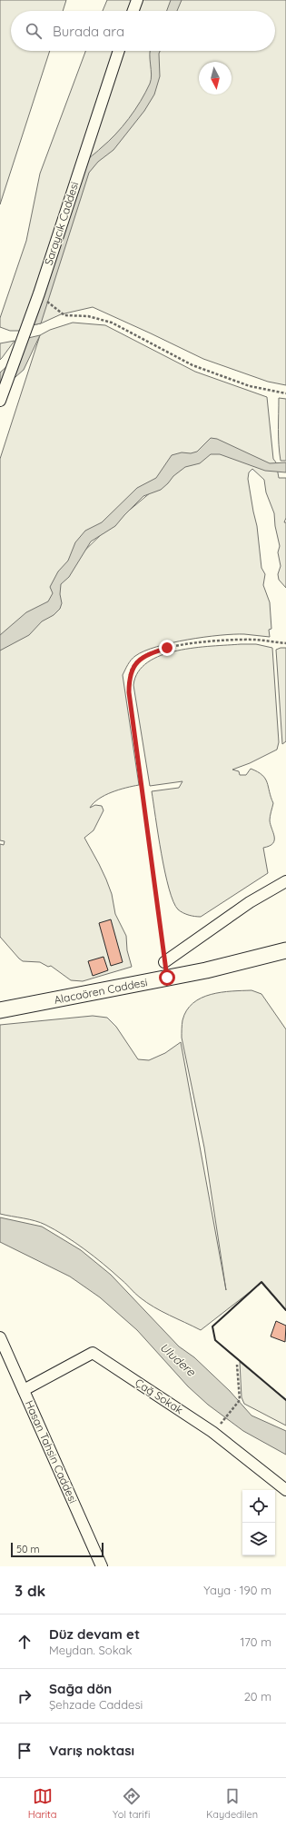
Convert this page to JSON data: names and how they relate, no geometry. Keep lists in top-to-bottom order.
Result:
{
  "streets": {
    "street": [
      "Saraycık Caddesi",
      "Alacaören Caddesi",
      "Çağ Sokak",
      "Hasan Tahsin Caddesi"
    ]
  },
  "crossings": [
    ["Çağ Sokak", "Hasan Tahsin Caddesi"]
  ],
  "water": ["Uludere"],
  "scale_bar": "50 m",
  "north": "bottom",
  "page": {
    "search": "Burada ara",
    "scale": "50 m",
    "heading": ["3 dk", "Yaya · 190 m"],
    "list": [
      ["Düz devam et", "Meydan. Sokak", "170 m"],
      ["Sağa dön", "Şehzade Caddesi", "20 m"],
      "Varış noktası"
    ],
    "nav": ["Harita", "Yol tarifi", "Kaydedilen"]
  }
}
